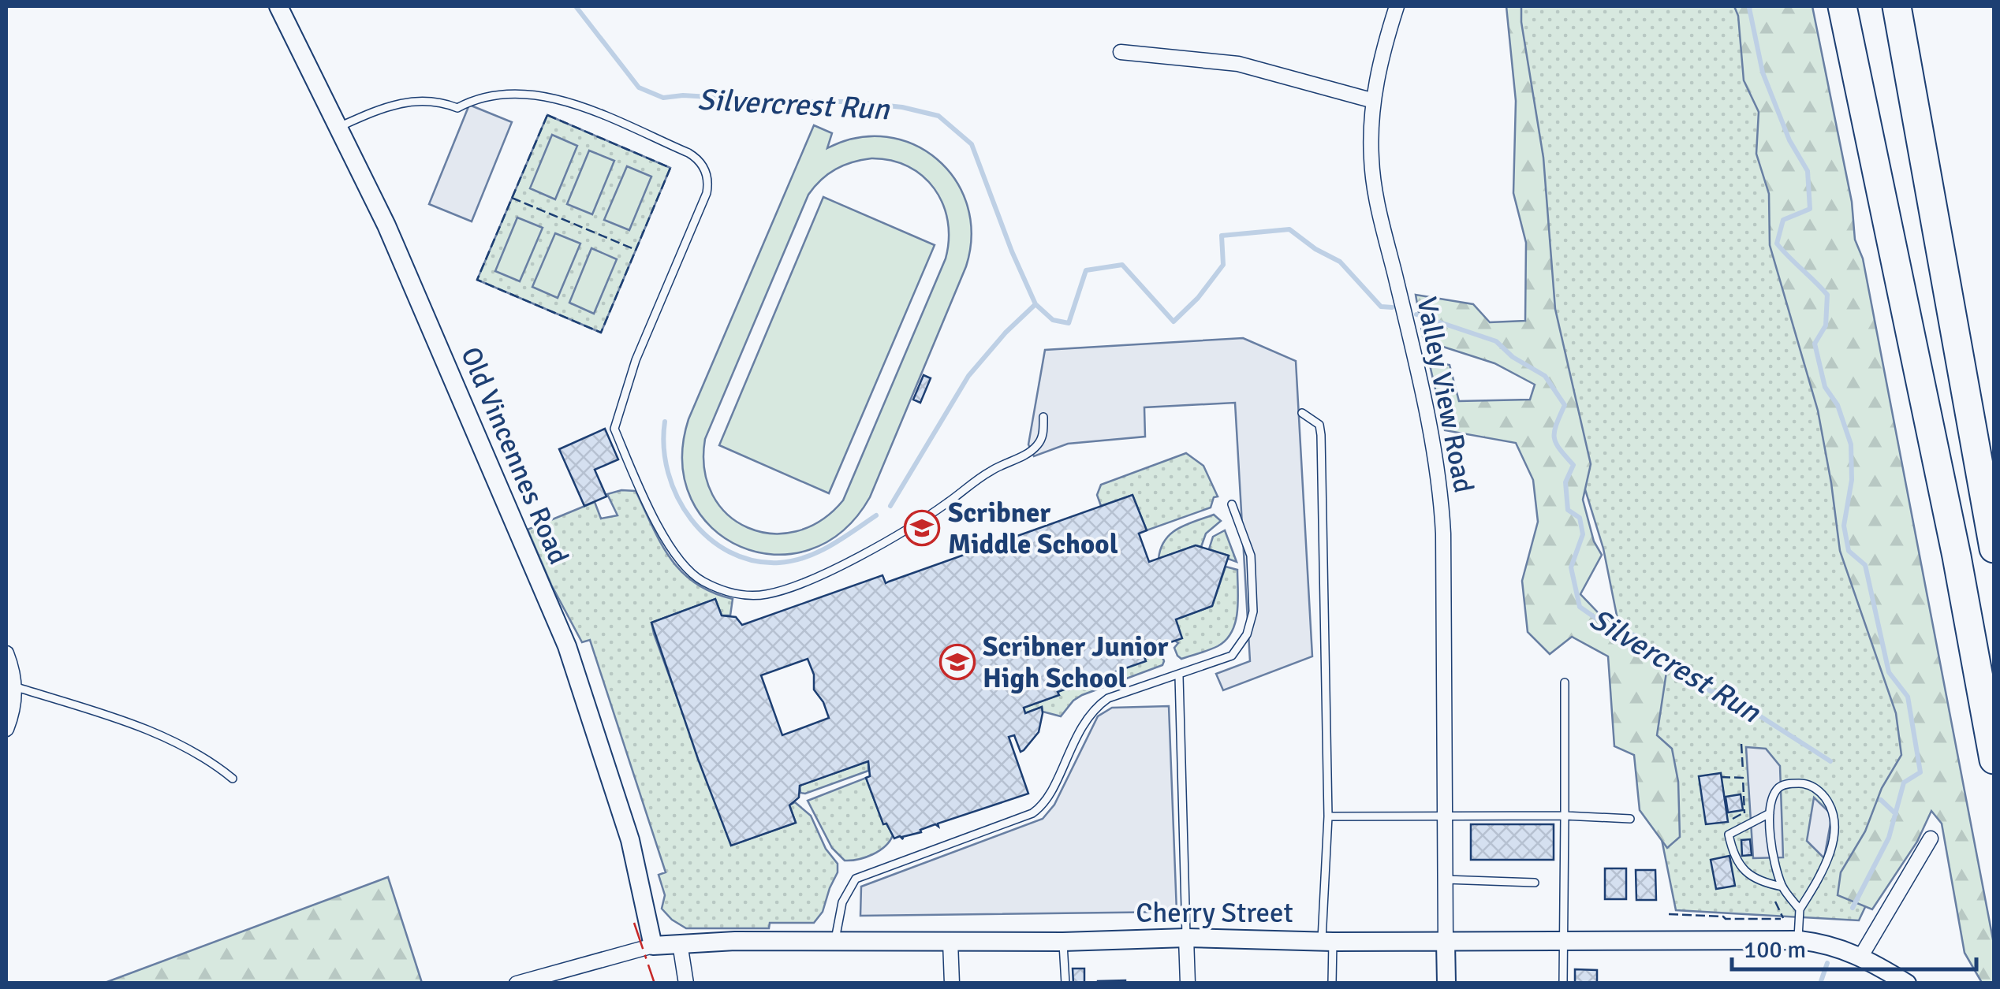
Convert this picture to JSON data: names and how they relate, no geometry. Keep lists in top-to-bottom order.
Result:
{
  "streets": {
    "street": ["Valley View Road", "Old Vincennes Road", "Cherry Street"]
  },
  "crossings": [
    ["Valley View Road", "Cherry Street"],
    ["Old Vincennes Road", "Cherry Street"]
  ],
  "water": ["Silvercrest Run"],
  "places": {
    "school or university": ["Scribner Middle School", "Scribner Junior High School"]
  },
  "scale_bar": "100 m"
}
